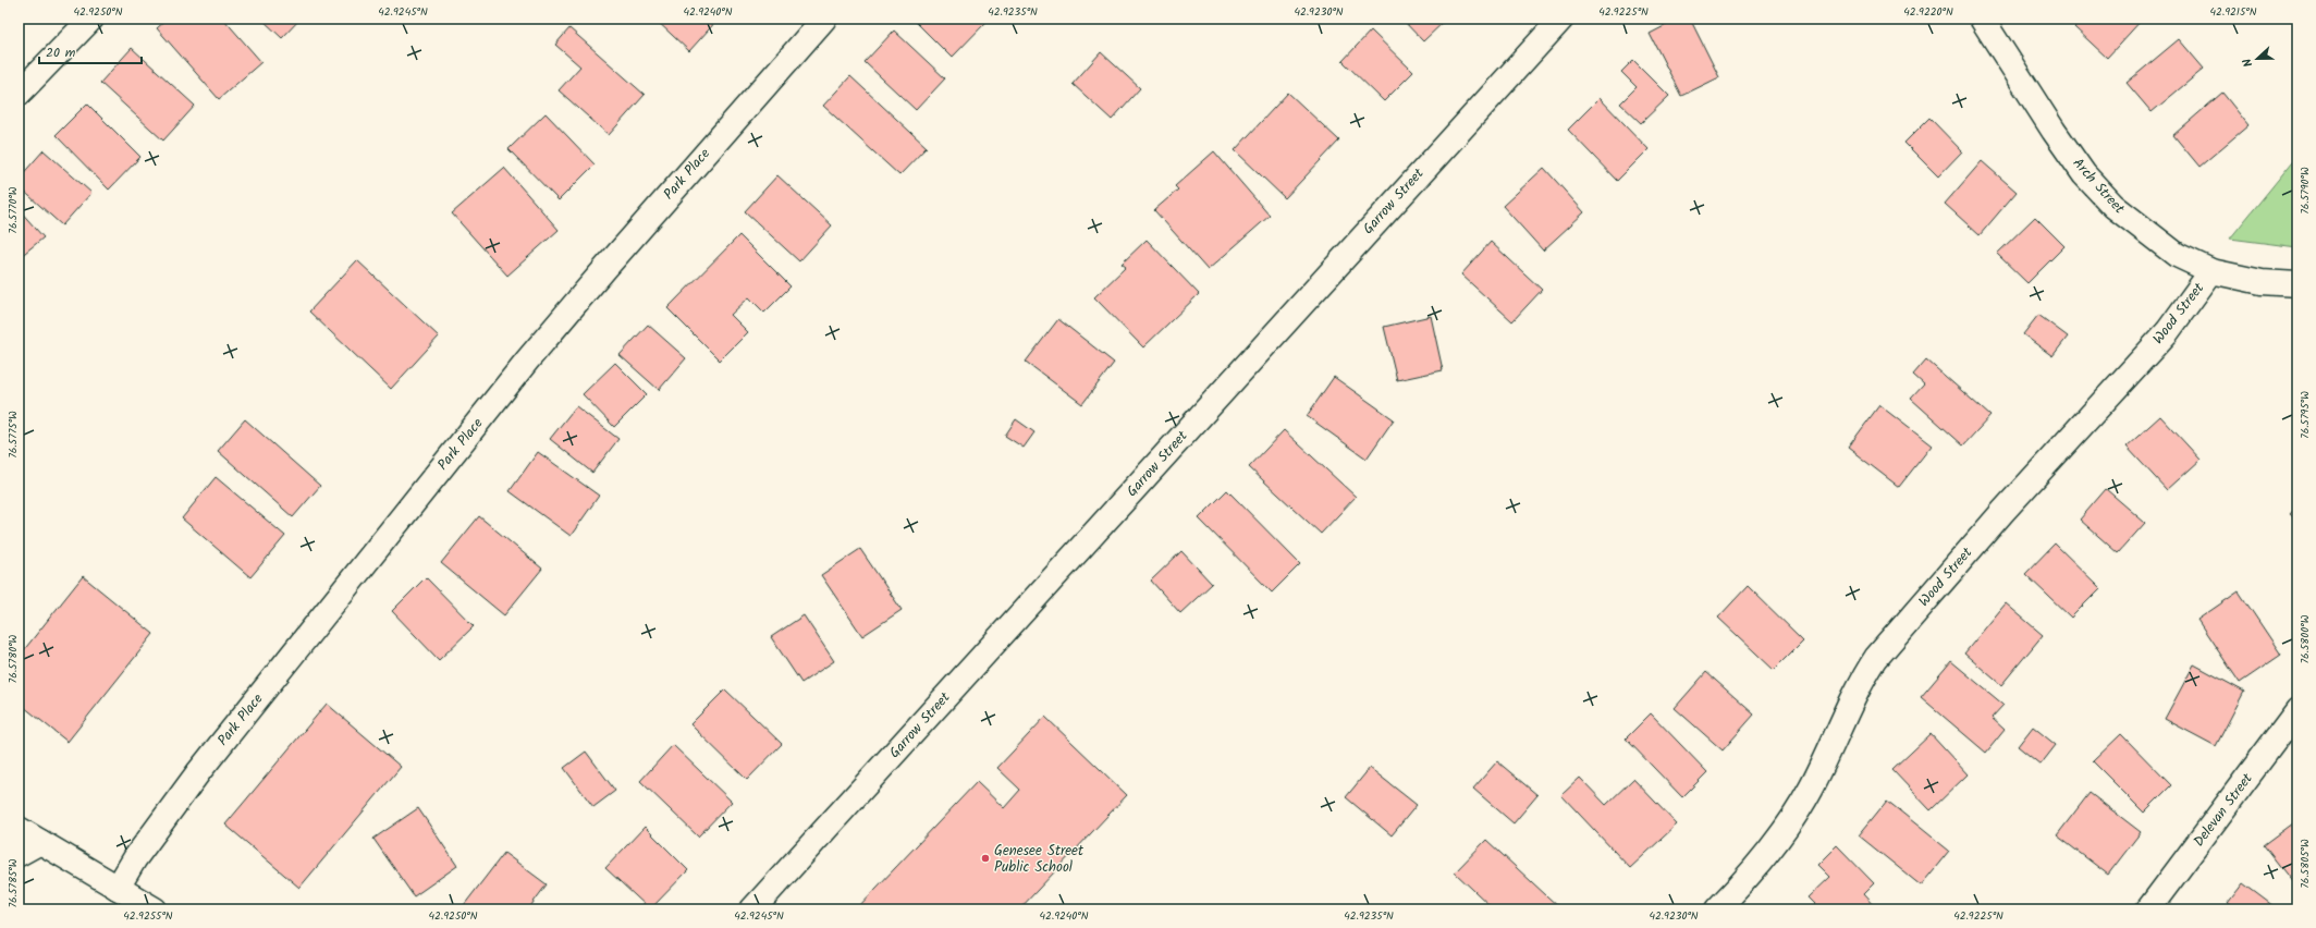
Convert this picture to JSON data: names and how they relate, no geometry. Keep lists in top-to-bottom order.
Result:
{
  "streets": {
    "street": [
      "Park Place",
      "Arch Street",
      "Garrow Street",
      "Wood Street",
      "Delevan Street"
    ]
  },
  "crossings": [
    ["Arch Street", "Wood Street"]
  ],
  "places": ["Genesee Street Public School"],
  "scale_bar": "20 m",
  "north": "left",
  "coordinates": [
    "42.9250°N",
    "42.9245°N",
    "42.9240°N",
    "42.9235°N",
    "42.9230°N",
    "42.9225°N",
    "42.9220°N",
    "42.9215°N",
    "76.5790°W",
    "76.5770°W",
    "76.5795°W",
    "76.5775°W",
    "76.5800°W",
    "76.5780°W",
    "76.5805°W",
    "76.5785°W",
    "42.9255°N"
  ]
}
